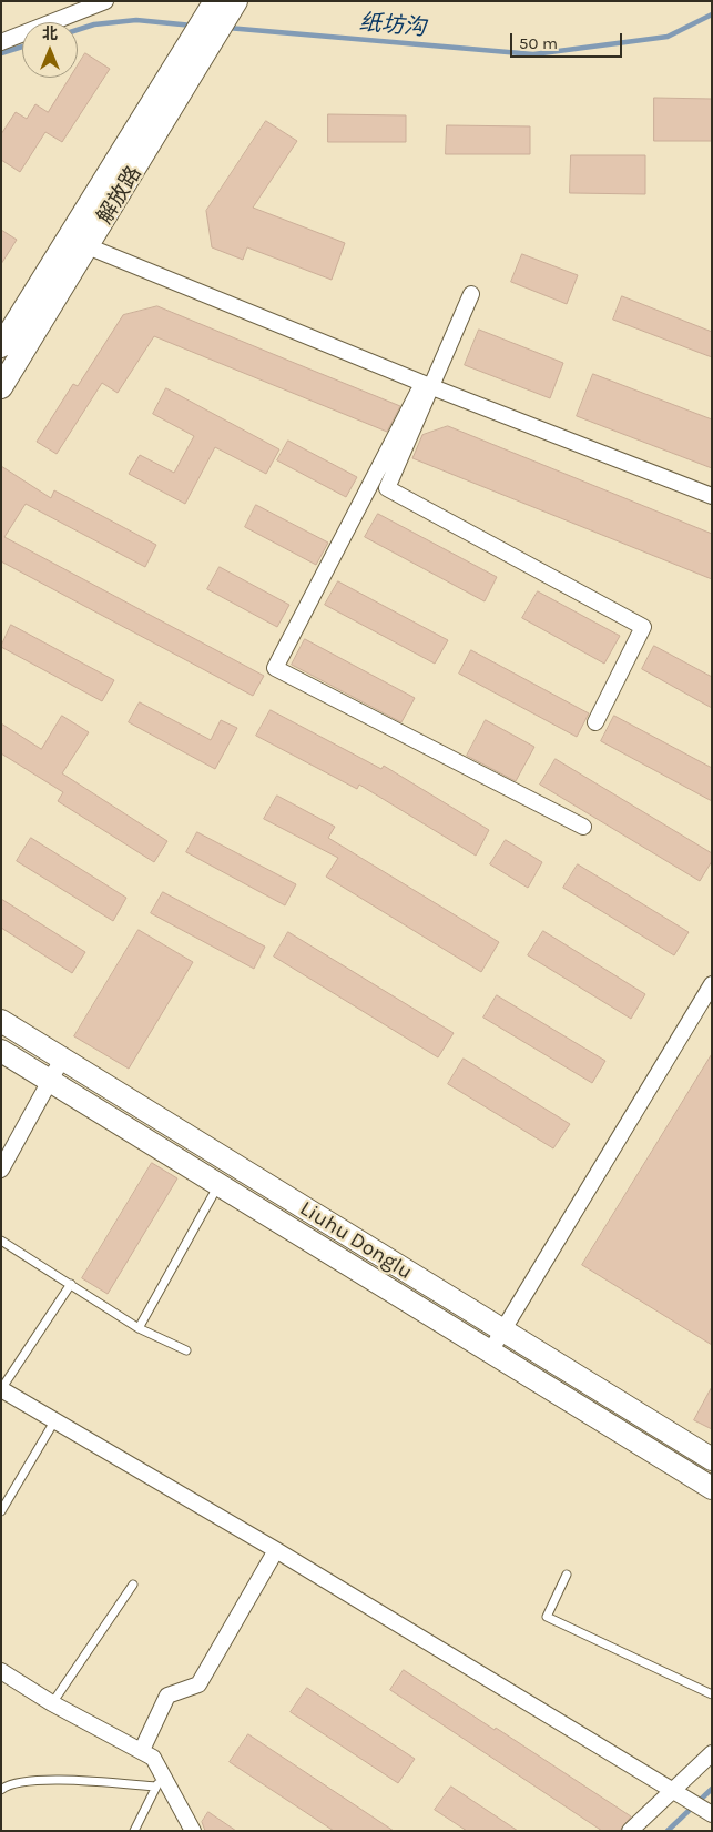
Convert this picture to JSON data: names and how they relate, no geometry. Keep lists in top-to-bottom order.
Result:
{
  "streets": {
    "main road": ["解放路", "Liuhu Donglu"]
  },
  "water": ["纸坊沟"],
  "scale_bar": "50 m",
  "north": "top"
}
